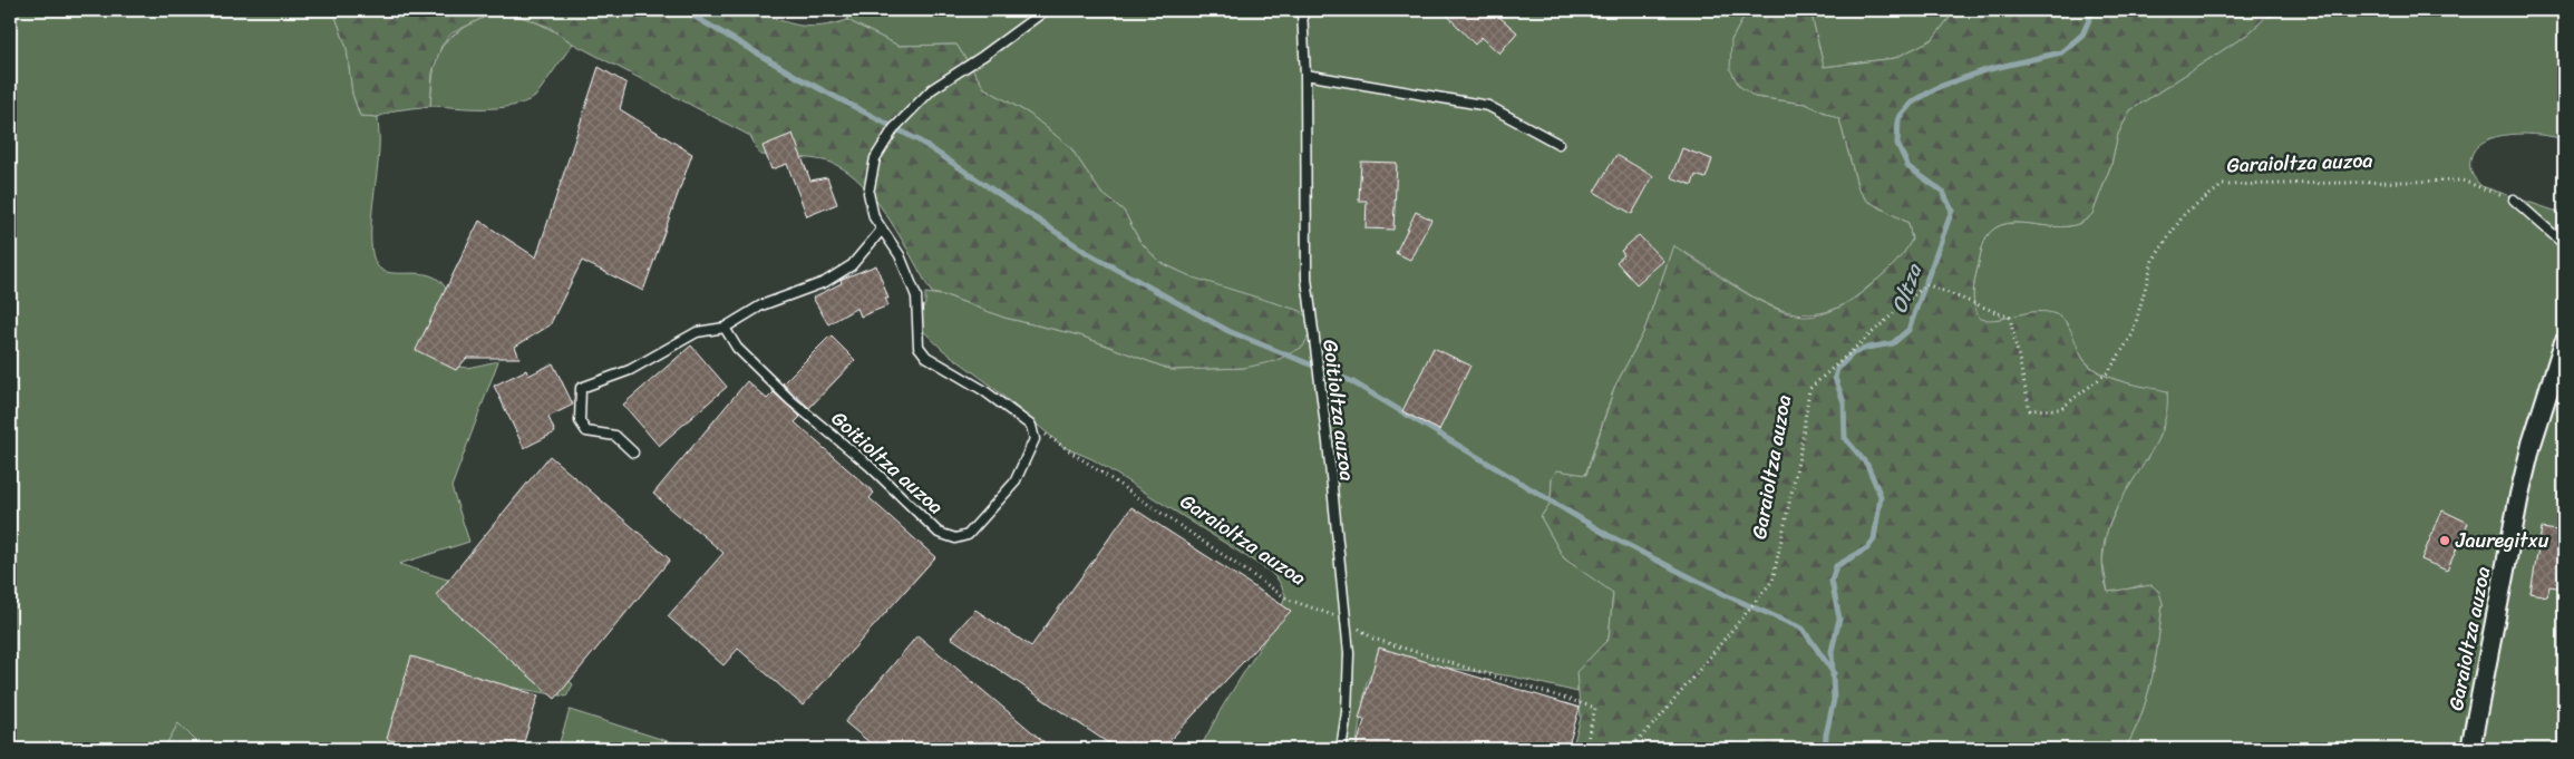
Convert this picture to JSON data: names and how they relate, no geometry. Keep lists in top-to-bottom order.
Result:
{
  "streets": {
    "street": ["Garaioltza auzoa"],
    "lane": ["Goitioltza auzoa"]
  },
  "crossings": [
    ["Garaioltza auzoa", "Goitioltza auzoa"]
  ],
  "water": ["Oltza"],
  "places": ["Jauregitxu"]
}
